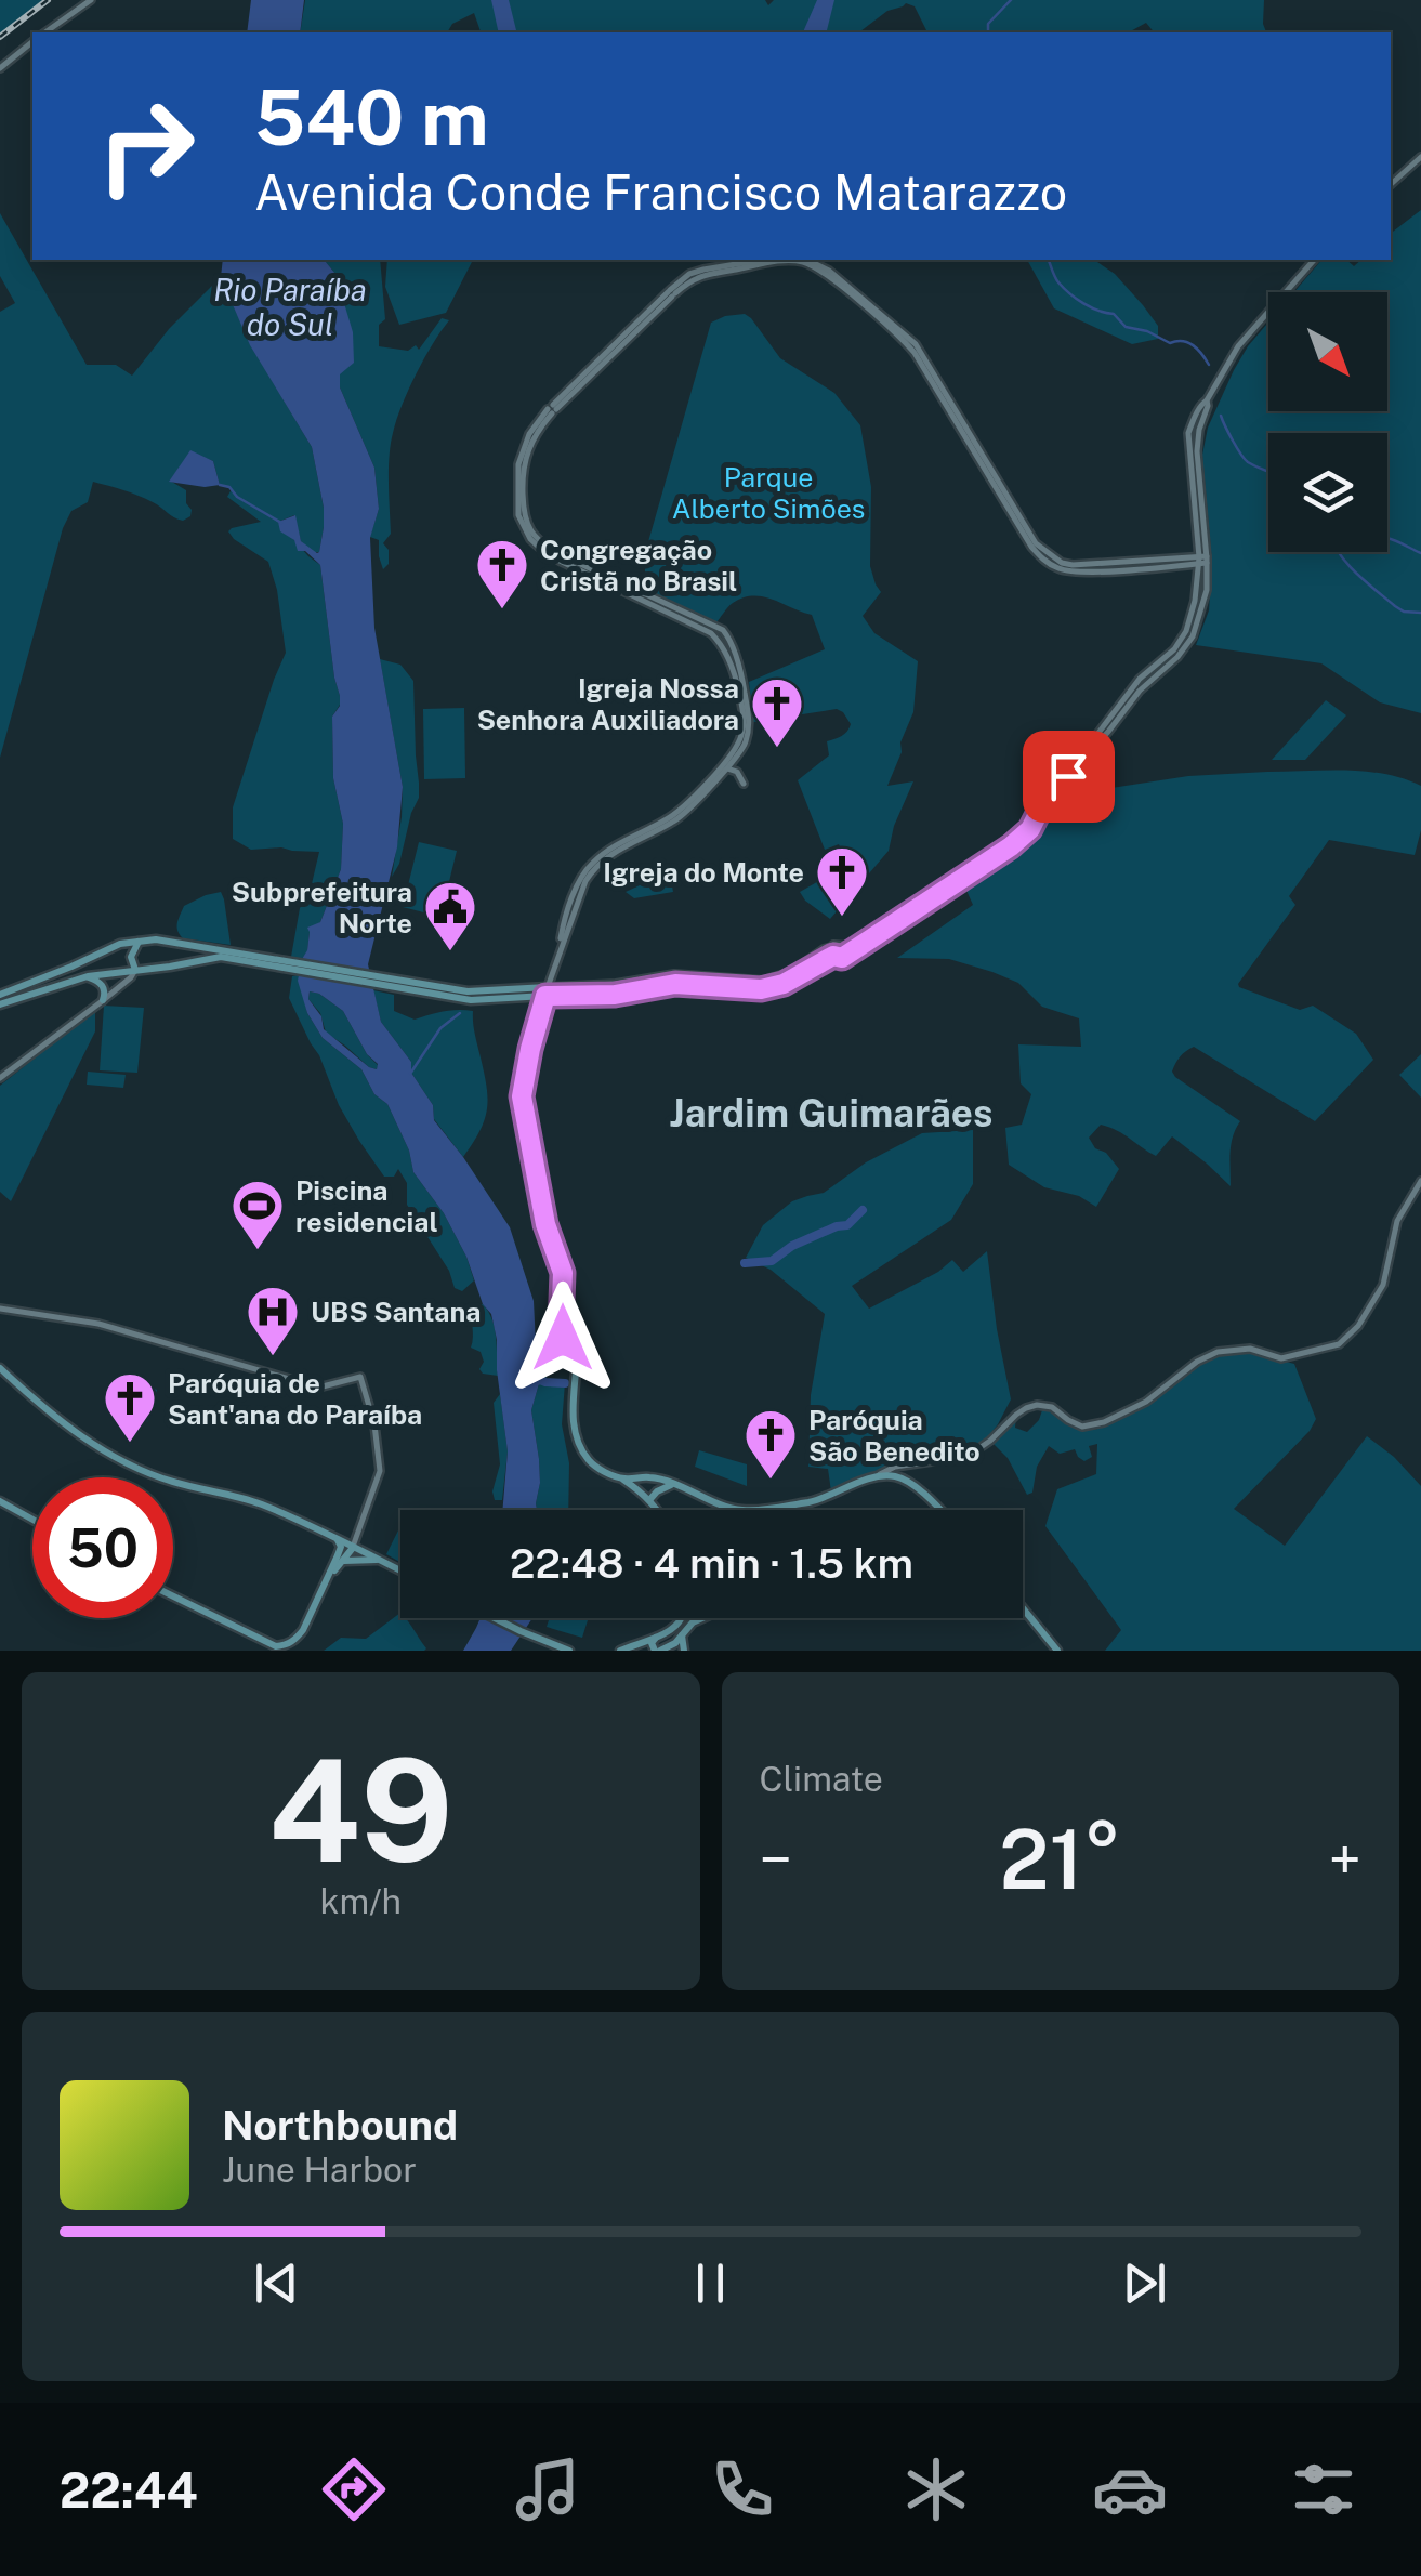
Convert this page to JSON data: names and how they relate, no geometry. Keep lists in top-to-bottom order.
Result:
{
  "districts": ["Jardim Guimarães"],
  "water": ["Rio Paraíba do Sul"],
  "parks": ["Parque Alberto Simões"],
  "places": {
    "church": [
      "Congregação Cristã no Brasil",
      "Igreja Nossa Senhora Auxiliadora",
      "Igreja do Monte",
      "Paróquia de Sant'ana do Paraíba",
      "Paróquia São Benedito"
    ],
    "public building": ["Subprefeitura Norte"],
    "sports": ["Piscina residencial"],
    "hospital": ["UBS Santana"]
  },
  "north": "bottom right",
  "page": {
    "turn": ["540 m", "Avenida Conde Francisco Matarazzo"],
    "limit": "50",
    "trip": "22:48 · 4 min · 1.5 km",
    "tile": [
      ["49", "km/h"],
      "Climate"
    ],
    "heat": ["−", "21°", "+"],
    "song": ["Northbound", "June Harbor"],
    "tabs": "22:44"
  }
}
